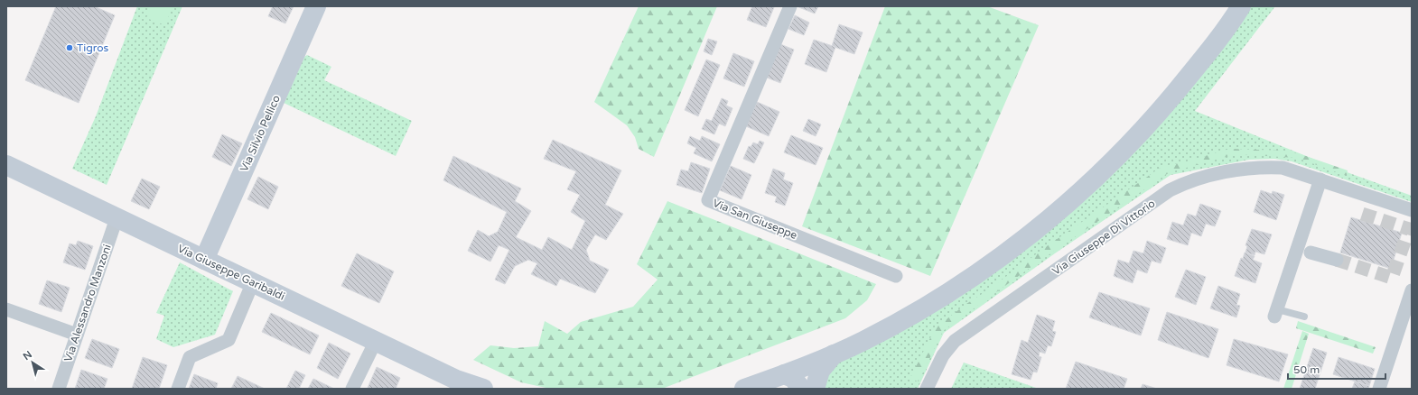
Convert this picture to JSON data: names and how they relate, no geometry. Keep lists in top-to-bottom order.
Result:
{
  "streets": {
    "street": [
      "Via Silvio Pellico",
      "Via San Giuseppe",
      "Via Giuseppe Di Vittorio",
      "Via Giuseppe Garibaldi",
      "Via Alessandro Manzoni"
    ]
  },
  "crossings": [
    ["Via Silvio Pellico", "Via Giuseppe Garibaldi"],
    ["Via Giuseppe Garibaldi", "Via Alessandro Manzoni"]
  ],
  "places": ["Tigros"],
  "scale_bar": "50 m",
  "north": "top left"
}
